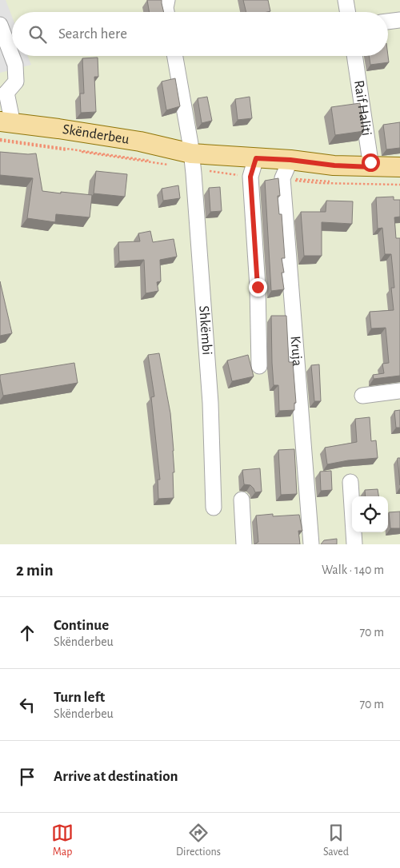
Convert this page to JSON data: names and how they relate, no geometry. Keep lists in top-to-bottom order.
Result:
{
  "streets": {
    "main road": ["Skënderbeu"],
    "street": ["Raif Haliti", "Shkëmbi", "Kruja"]
  },
  "crossings": [
    ["Raif Haliti", "Skënderbeu"],
    ["Skënderbeu", "Shkëmbi"],
    ["Skënderbeu", "Kruja"]
  ],
  "page": {
    "search": "Search here",
    "heading": ["2 min", "Walk · 140 m"],
    "list": [
      ["Continue", "Skënderbeu", "70 m"],
      ["Turn left", "Skënderbeu", "70 m"],
      "Arrive at destination"
    ],
    "nav": ["Map", "Directions", "Saved"]
  }
}
